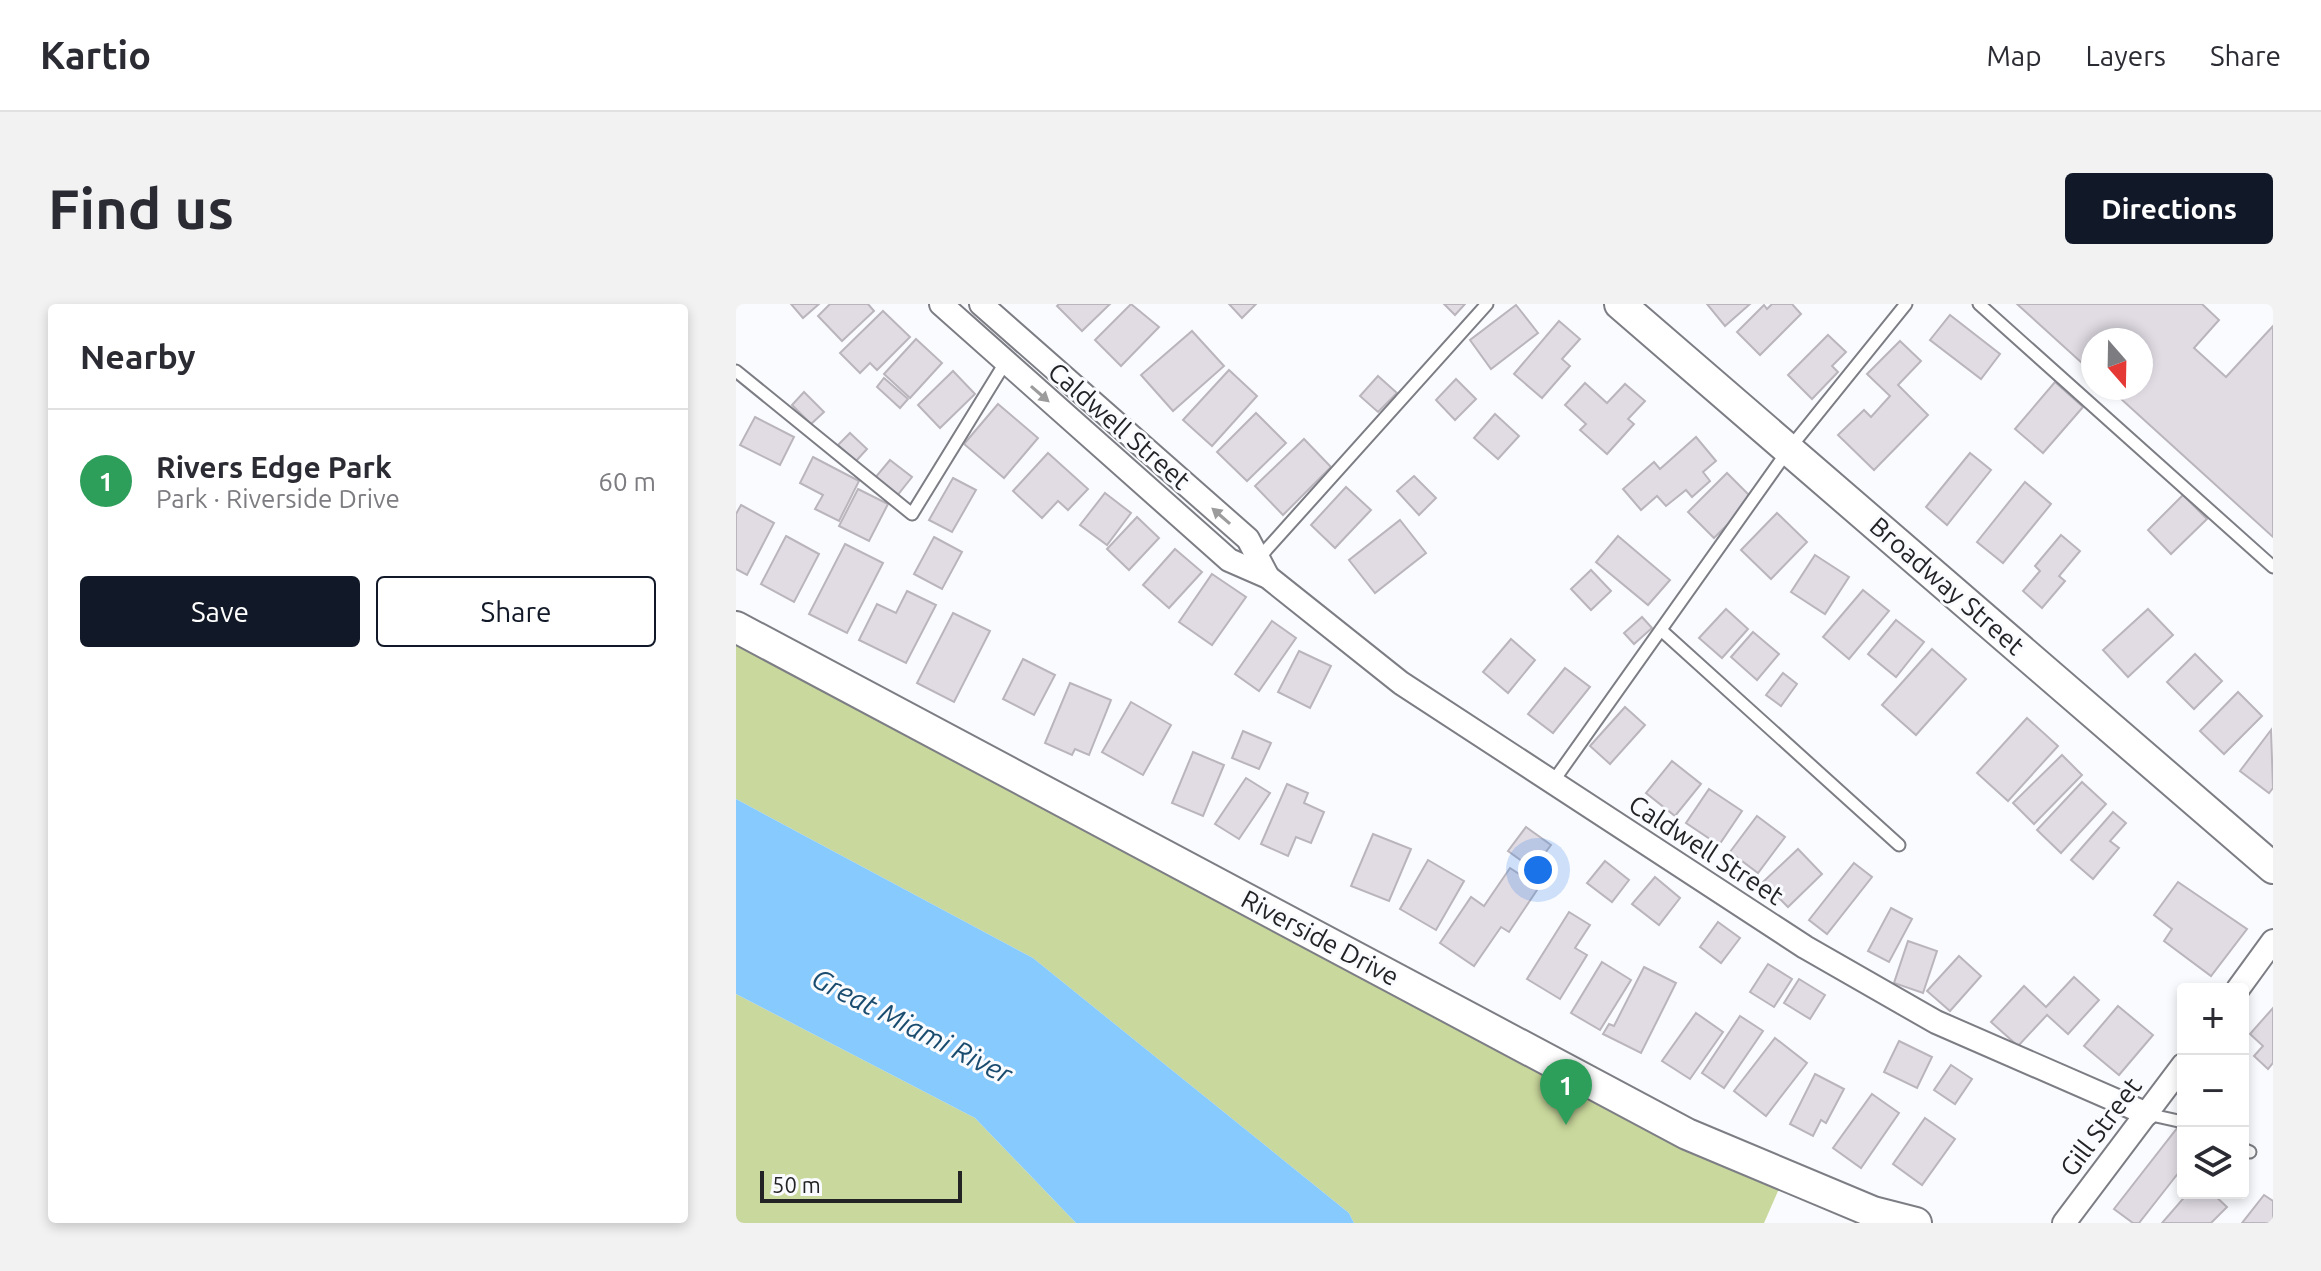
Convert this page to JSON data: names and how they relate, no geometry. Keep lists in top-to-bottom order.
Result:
{
  "streets": {
    "main road": ["Broadway Street", "Riverside Drive"],
    "street": ["Caldwell Street", "Gill Street"]
  },
  "crossings": [
    ["Caldwell Street", "Gill Street"]
  ],
  "water": ["Great Miami River"],
  "scale_bar": "50 m",
  "north": "bottom",
  "page": {
    "header": "Kartio",
    "nav": ["Map", "Layers", "Share"],
    "buttons": [
      "Directions",
      ["Save", "Share"]
    ],
    "title": "Find us",
    "heading": "Nearby",
    "list": [
      {
        "mark": "1",
        "name": "Rivers Edge Park",
        "note": "Park · Riverside Drive",
        "value": "60 m"
      }
    ],
    "map_buttons": ["+", "−"],
    "pins": "1",
    "scale": "50 m"
  }
}
